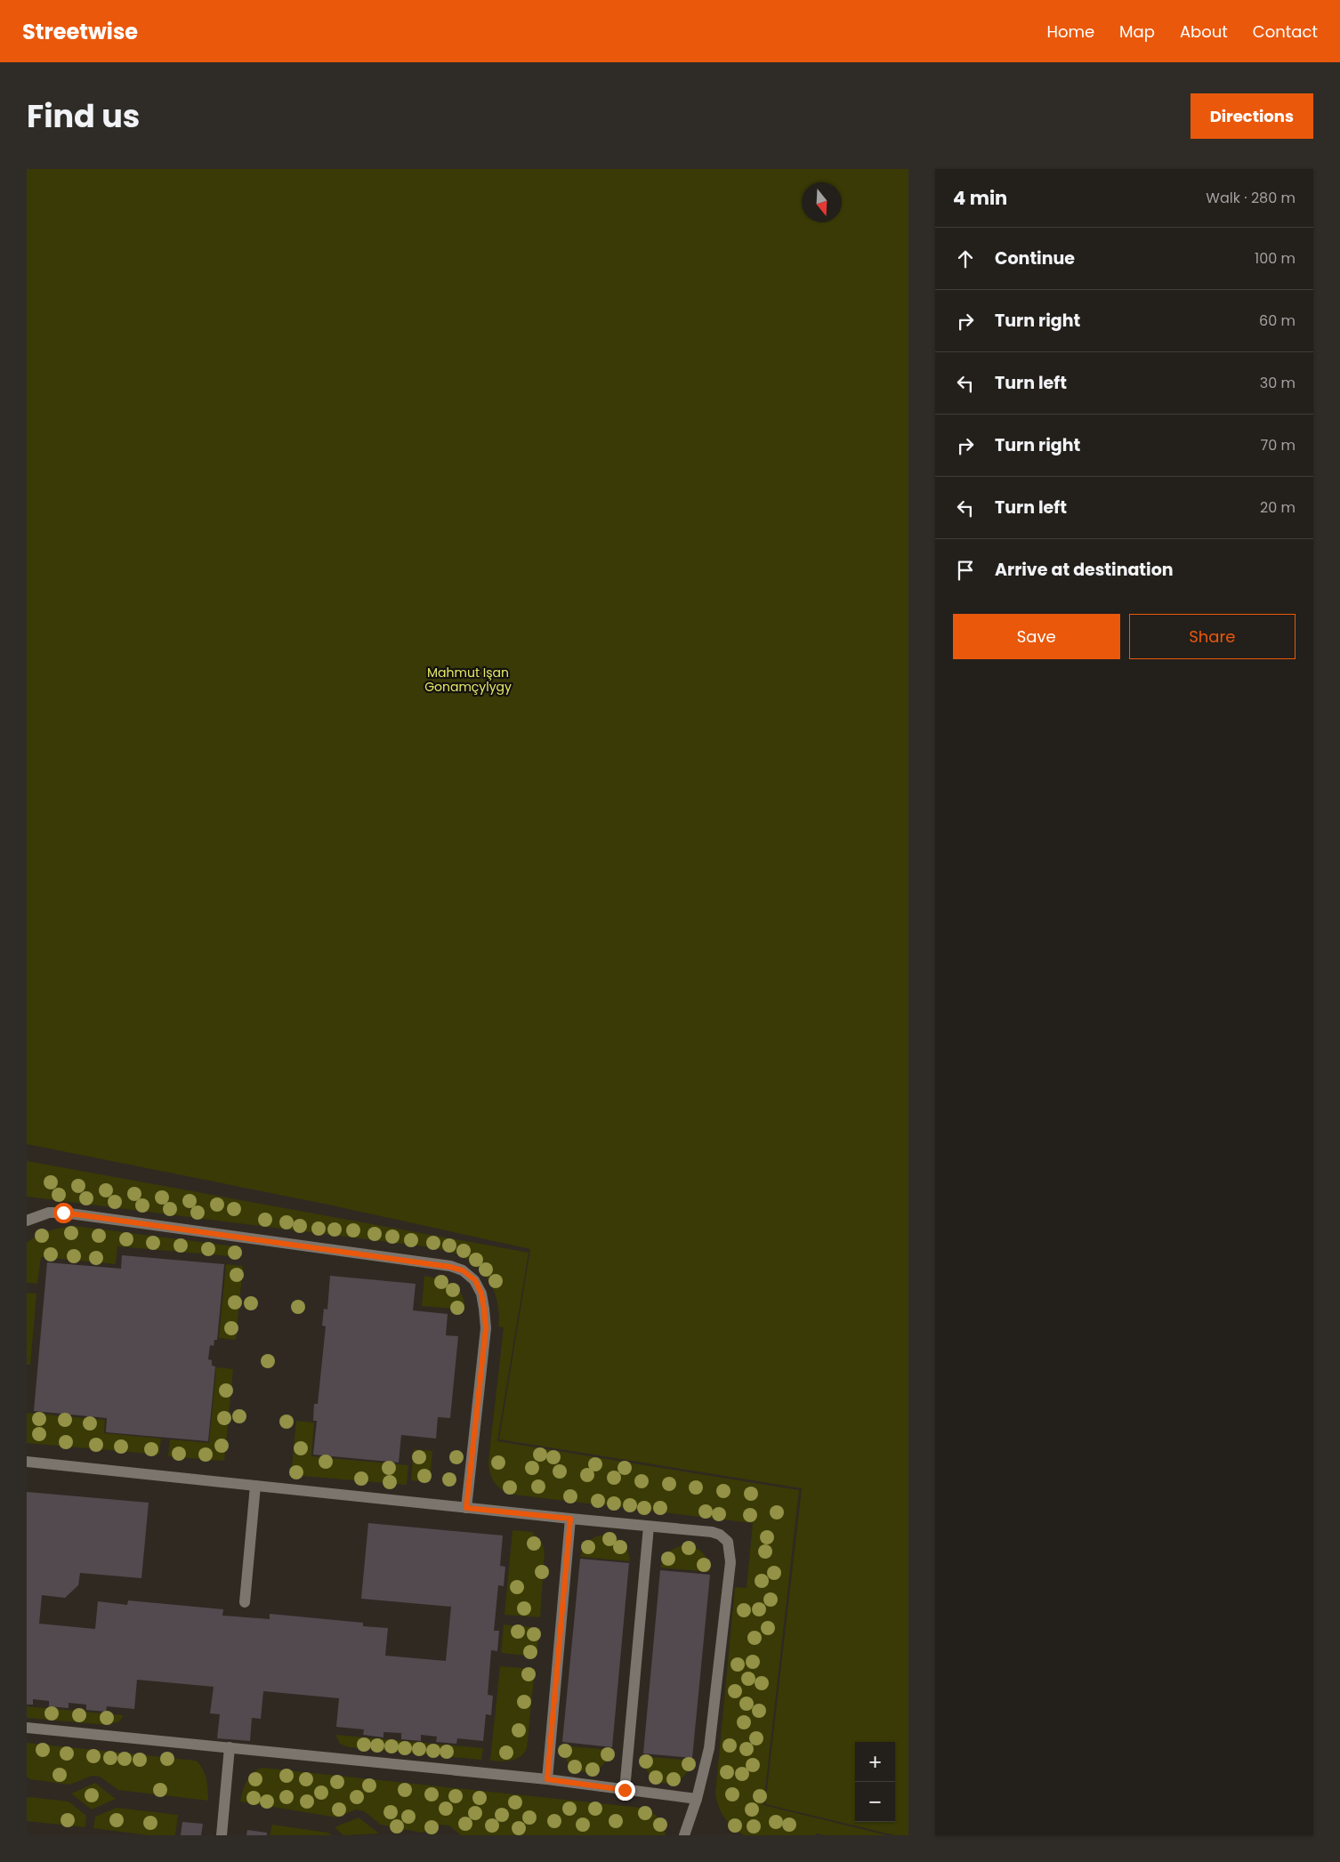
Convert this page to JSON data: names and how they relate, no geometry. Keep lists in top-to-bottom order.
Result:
{
  "parks": ["Mahmut Işan Gonamçylygy"],
  "north": "bottom",
  "page": {
    "header": "Streetwise",
    "nav": [
      "Home",
      "Map",
      "About",
      "Contact"
    ],
    "title": "Find us",
    "buttons": [
      "Directions",
      ["Save", "Share"]
    ],
    "heading": ["4 min", "Walk · 280 m"],
    "list": [
      ["Continue", "100 m"],
      ["Turn right", "60 m"],
      ["Turn left", "30 m"],
      ["Turn right", "70 m"],
      ["Turn left", "20 m"],
      "Arrive at destination"
    ],
    "map_buttons": ["+", "−"]
  }
}
